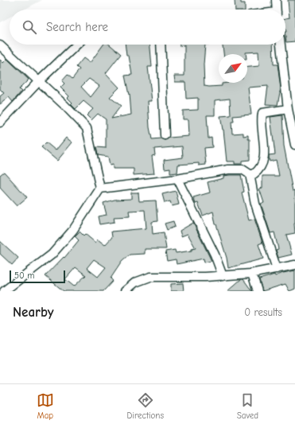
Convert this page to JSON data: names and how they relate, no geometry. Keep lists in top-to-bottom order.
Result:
{
  "scale_bar": "50 m",
  "north": "top right",
  "page": {
    "search": "Search here",
    "scale": "50 m",
    "heading": ["Nearby", "0 results"],
    "nav": ["Map", "Directions", "Saved"]
  }
}
